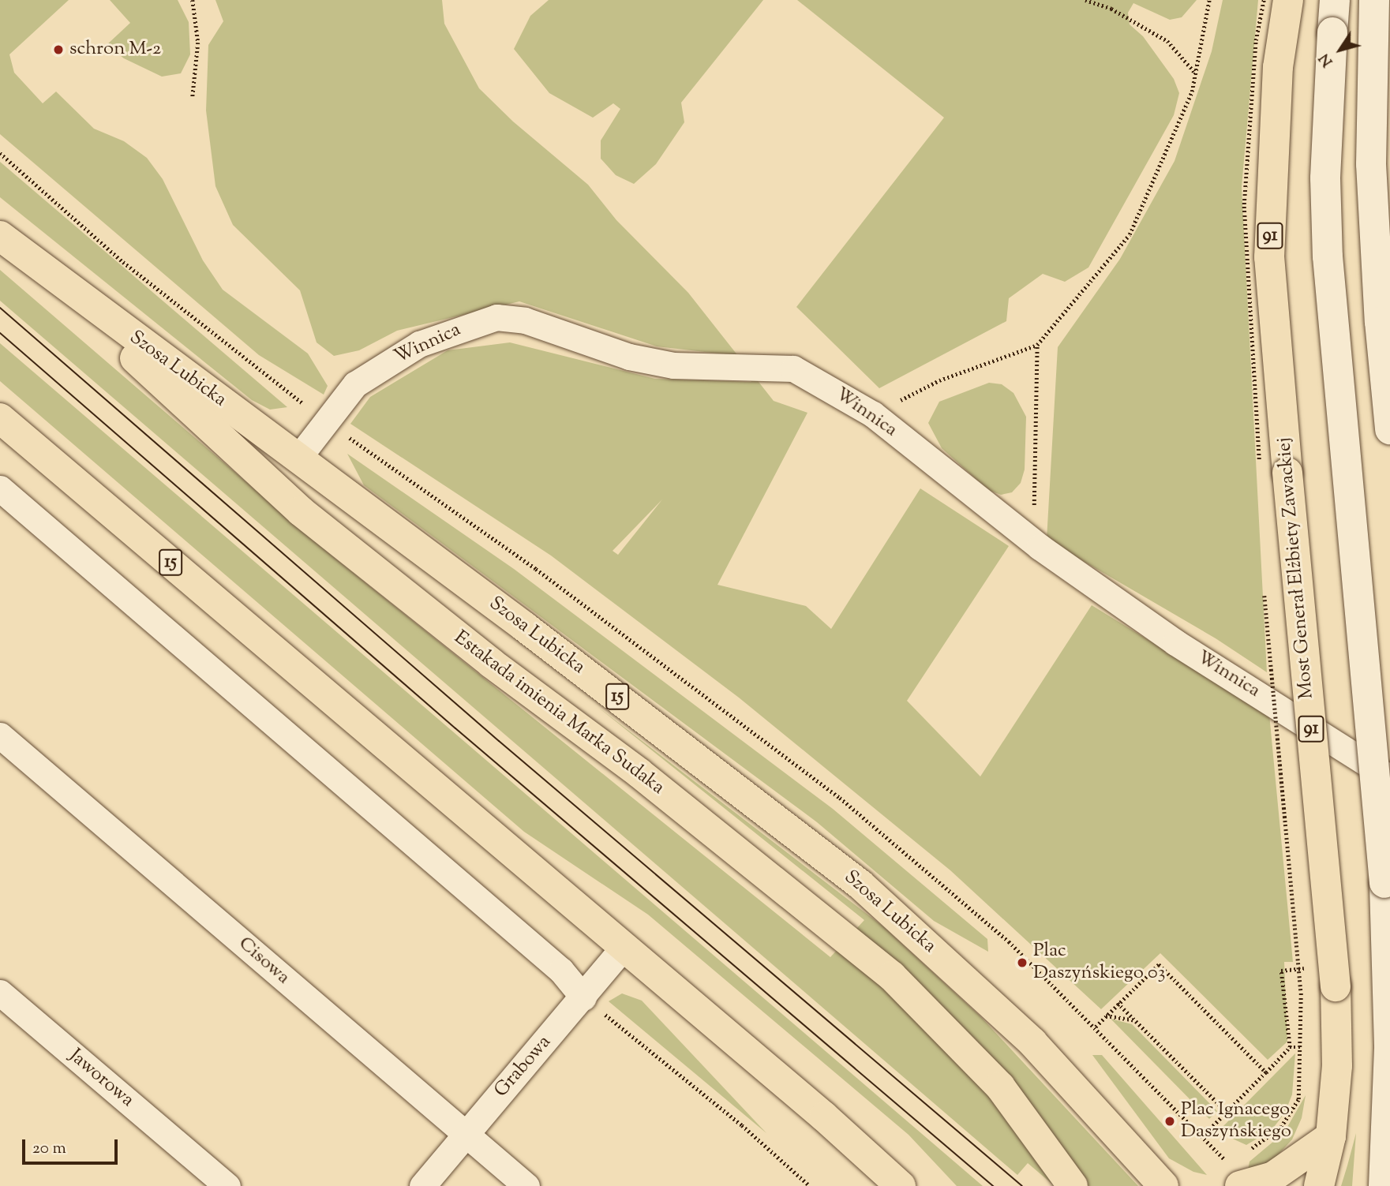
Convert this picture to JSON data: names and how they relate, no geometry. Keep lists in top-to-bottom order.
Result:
{
  "streets": {
    "main road": [
      "91",
      "Szosa Lubicka",
      "15",
      "Most Generał Elżbiety Zawackiej",
      "Estakada imienia Marka Sudaka"
    ],
    "street": [
      "Winnica",
      "Cisowa",
      "Grabowa",
      "Jaworowa"
    ]
  },
  "crossings": [
    ["91", "Most Generał Elżbiety Zawackiej"],
    ["Winnica", "Szosa Lubicka"],
    ["Szosa Lubicka", "Estakada imienia Marka Sudaka"],
    ["15", "Grabowa"],
    ["Cisowa", "Grabowa"]
  ],
  "places": ["schron M-2", "Plac Daszyńskiego 03", "Plac Ignacego Daszyńskiego"],
  "scale_bar": "20 m",
  "north": "bottom left"
}
